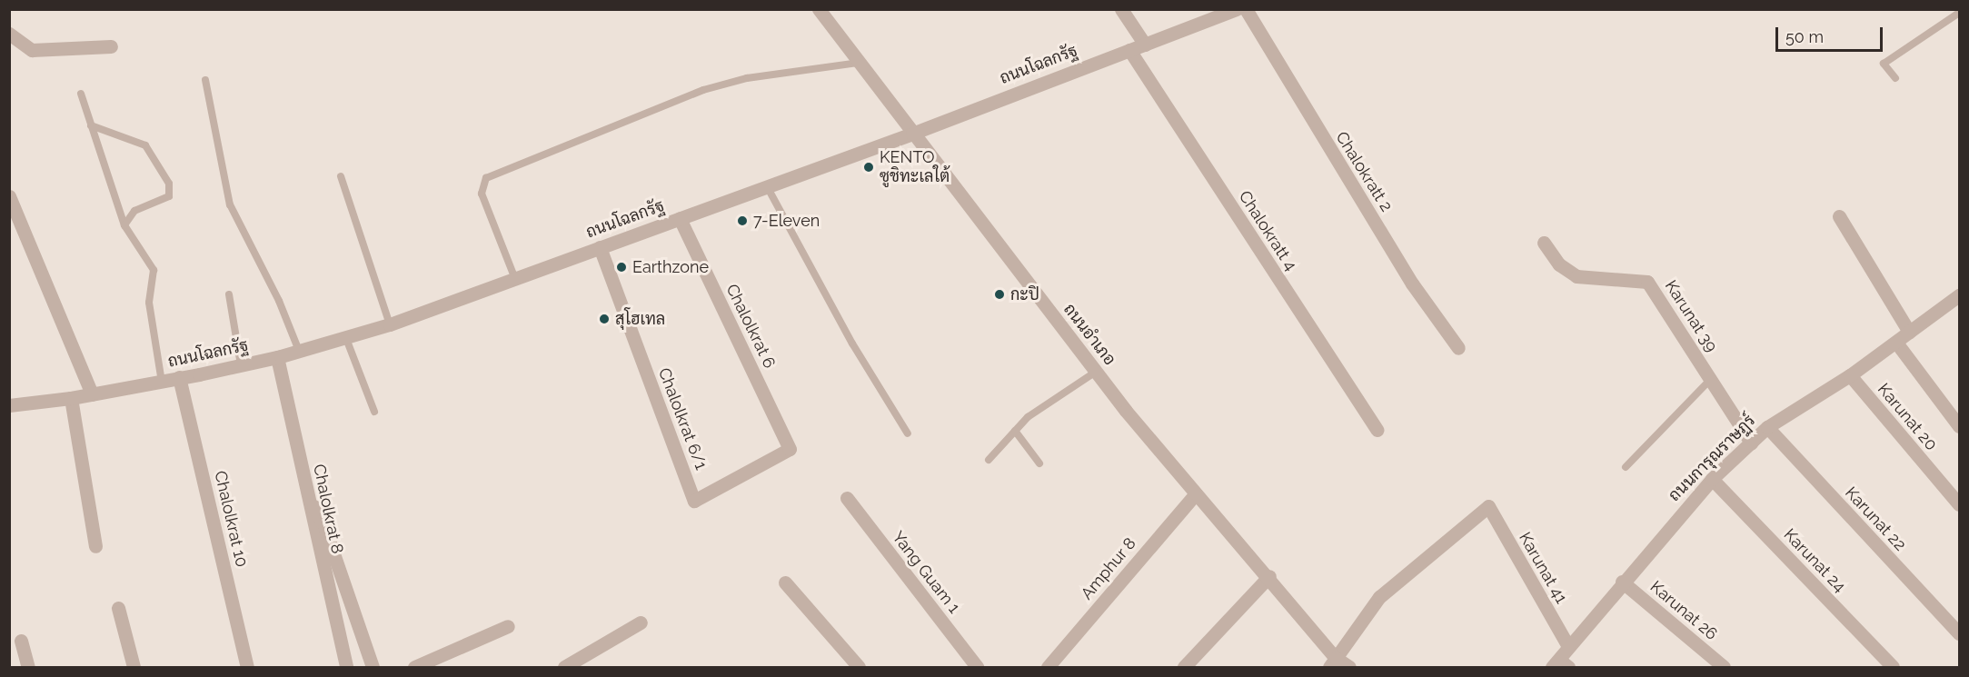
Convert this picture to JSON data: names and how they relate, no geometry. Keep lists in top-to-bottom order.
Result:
{
  "streets": {
    "street": [
      "ถนนโฉลกรัฐ",
      "Chalokratt 2",
      "Chalokratt 4",
      "Karunat 39",
      "Chalolkrat 6",
      "ถนนอำเภอ",
      "Karunat 20",
      "Chalolkrat 6/1",
      "ถนนการุณราษฏร์",
      "Chalolkrat 8",
      "Chalolkrat 10",
      "Karunat 22",
      "Karunat 24",
      "Karunat 41",
      "Amphur 8",
      "Yang Guam 1",
      "Karunat 26"
    ]
  },
  "crossings": [
    ["ถนนโฉลกรัฐ", "Chalokratt 4"],
    ["ถนนโฉลกรัฐ", "Chalolkrat 6"],
    ["ถนนโฉลกรัฐ", "ถนนอำเภอ"],
    ["ถนนโฉลกรัฐ", "Chalolkrat 6/1"],
    ["ถนนโฉลกรัฐ", "Chalolkrat 8"],
    ["ถนนโฉลกรัฐ", "Chalolkrat 10"],
    ["Karunat 39", "ถนนการุณราษฏร์"],
    ["Chalolkrat 6", "Chalolkrat 6/1"],
    ["ถนนอำเภอ", "Karunat 41"],
    ["ถนนอำเภอ", "Amphur 8"],
    ["Karunat 20", "ถนนการุณราษฏร์"],
    ["ถนนการุณราษฏร์", "Karunat 22"],
    ["ถนนการุณราษฏร์", "Karunat 24"],
    ["ถนนการุณราษฏร์", "Karunat 41"],
    ["ถนนการุณราษฏร์", "Karunat 26"]
  ],
  "places": [
    "KENTO ซูชิทะเลใต้",
    "7-Eleven",
    "Earthzone",
    "กะปิ",
    "สุโฮเทล"
  ],
  "scale_bar": "50 m"
}
